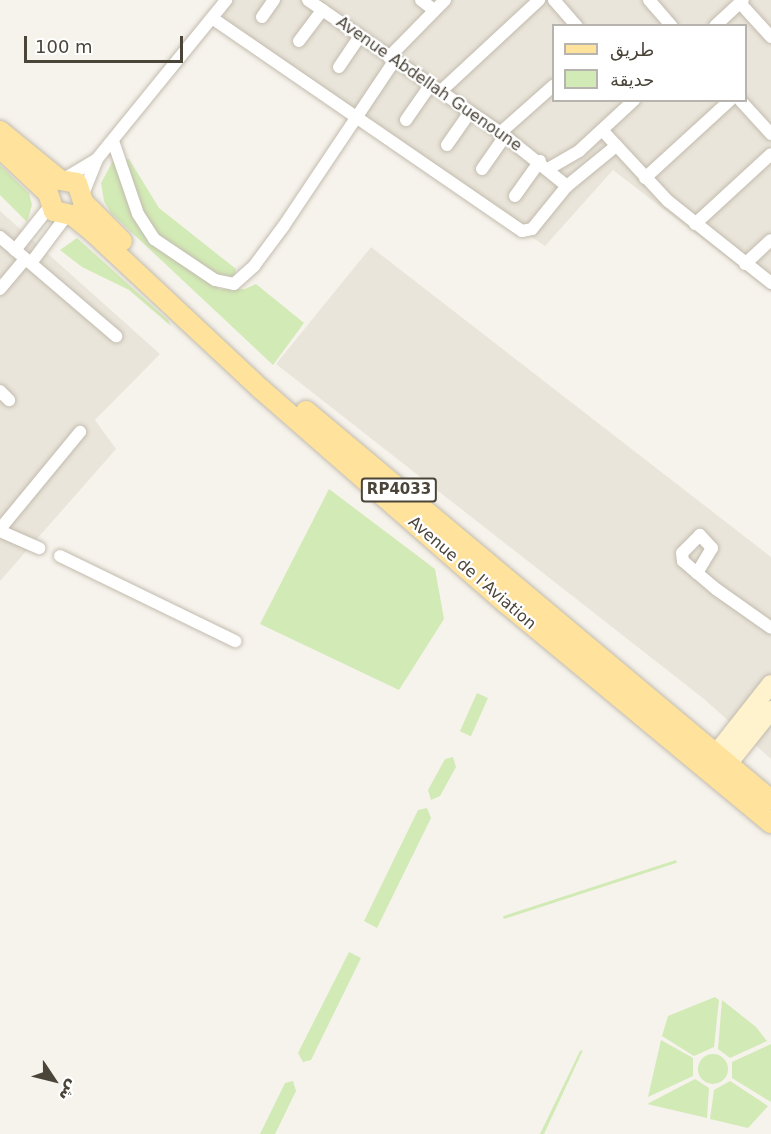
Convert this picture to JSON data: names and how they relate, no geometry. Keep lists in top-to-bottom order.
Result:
{
  "streets": {
    "main road": ["RP4033", "Avenue de l'Aviation"],
    "street": ["Avenue Abdellah Guenoune"]
  },
  "legend": ["طريق", "حديقة"],
  "scale_bar": "100 m",
  "north": "bottom right"
}
